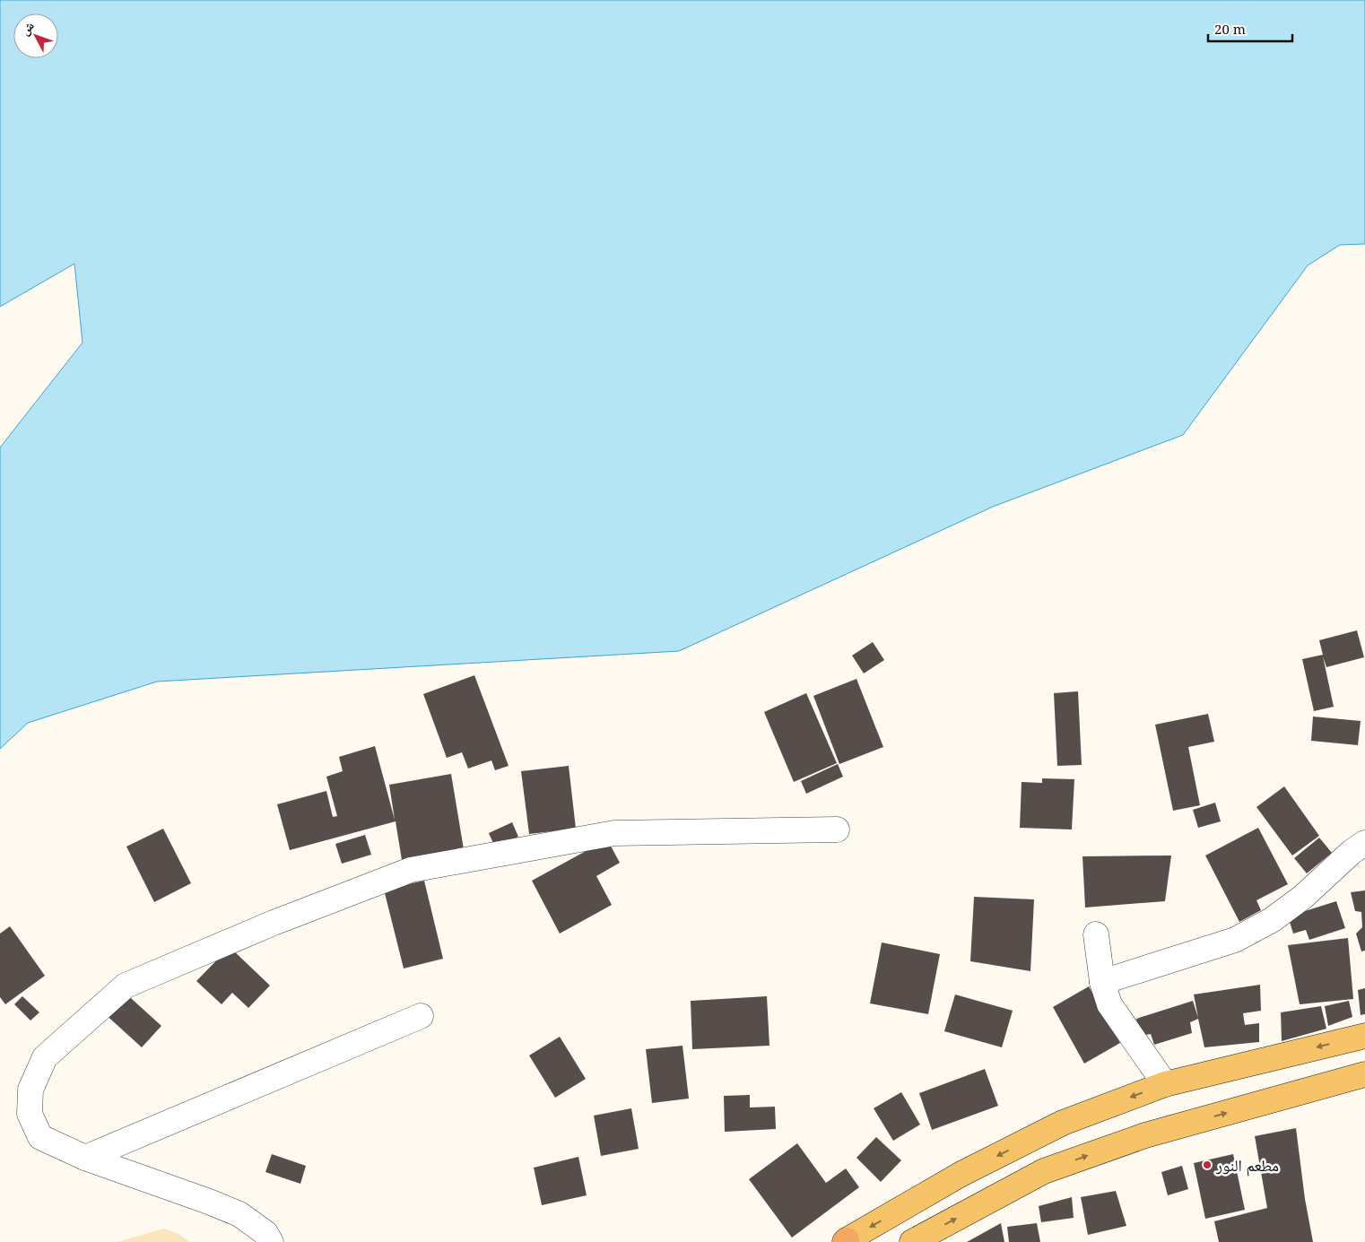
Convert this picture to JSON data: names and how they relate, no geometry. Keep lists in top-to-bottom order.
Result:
{
  "places": ["مطعم النور"],
  "scale_bar": "20 m",
  "north": "top left"
}
